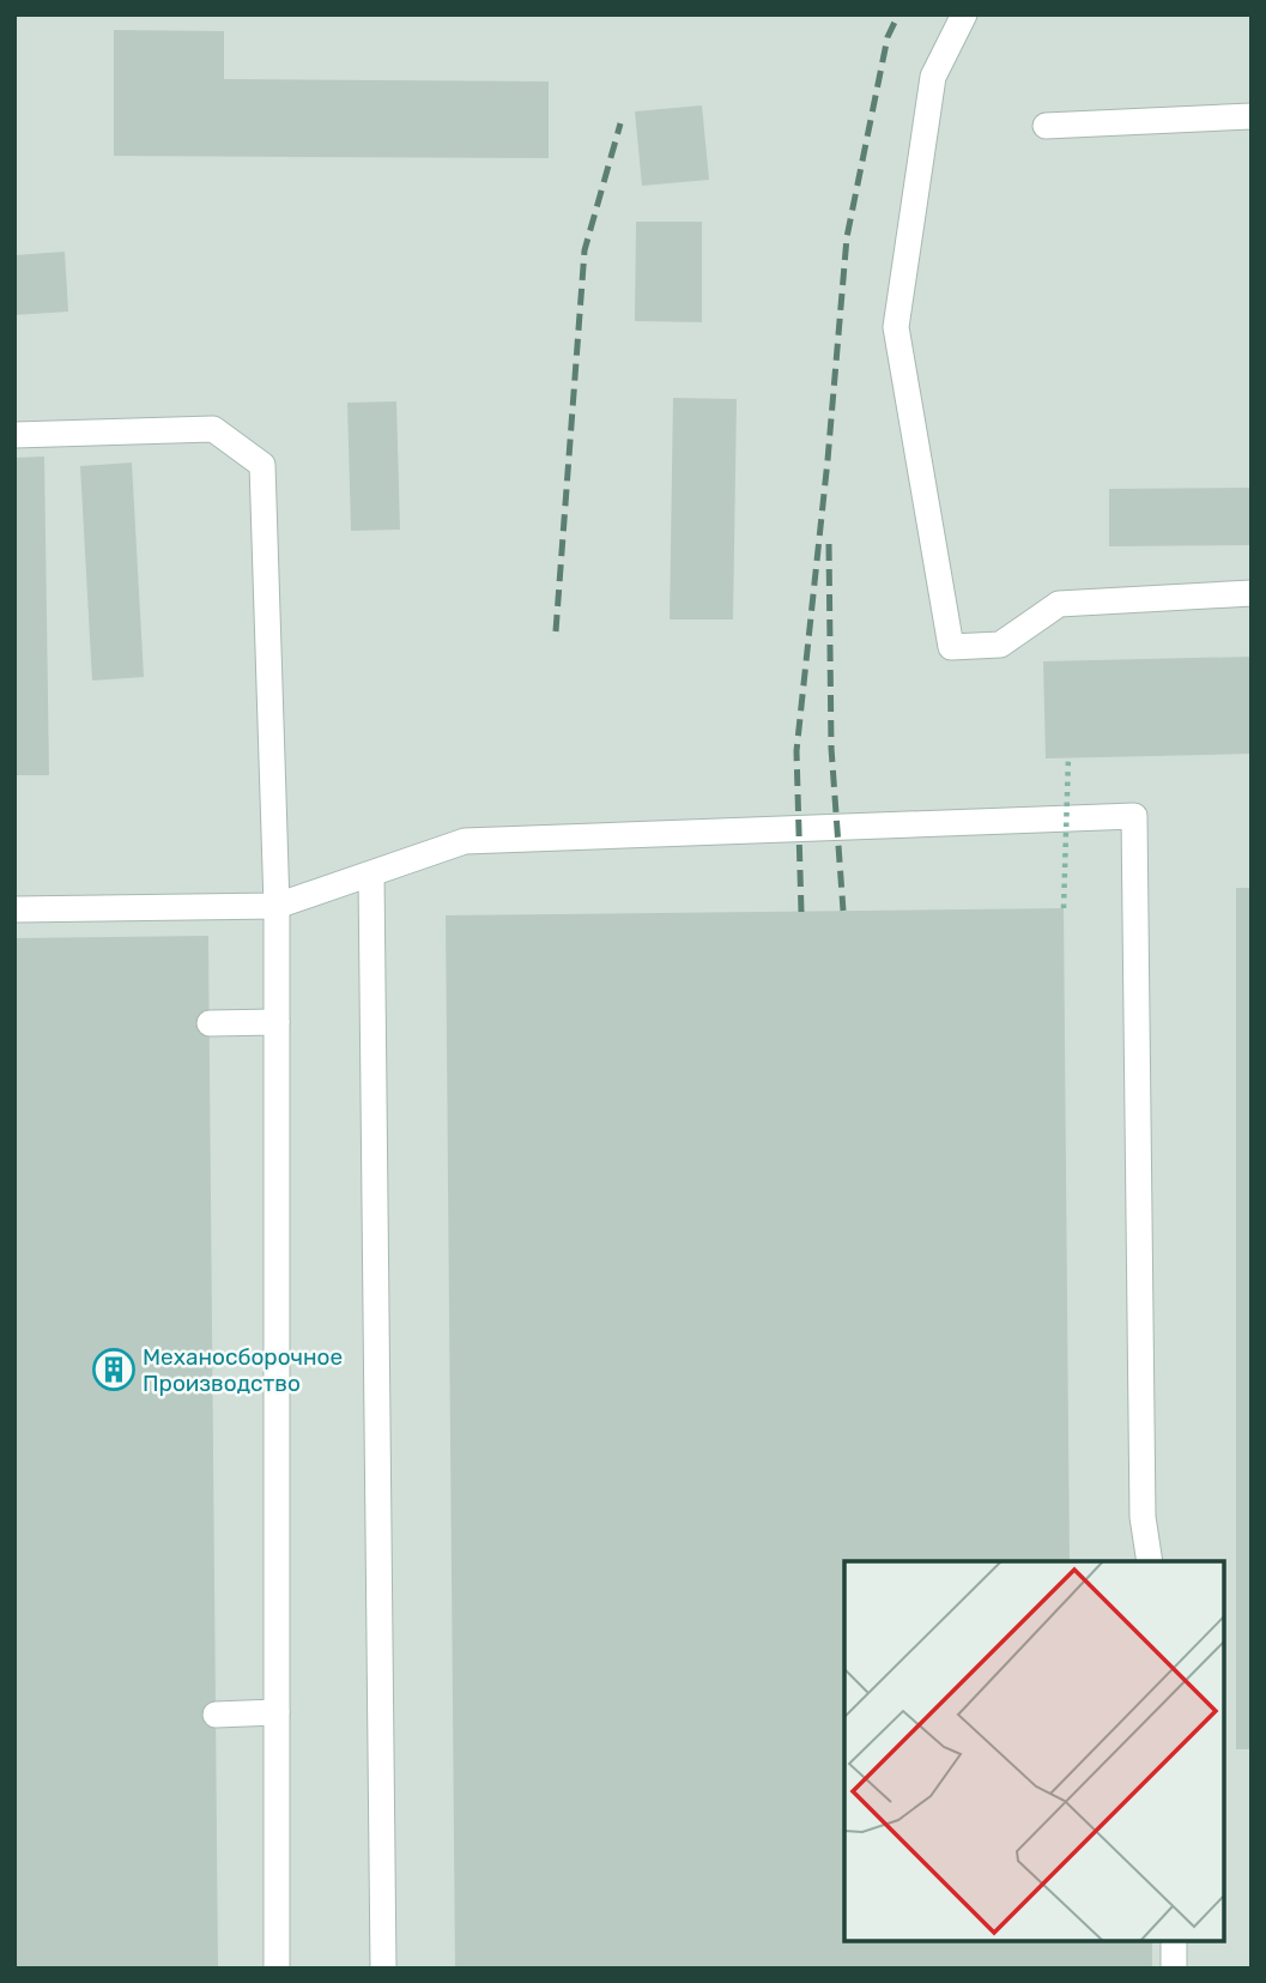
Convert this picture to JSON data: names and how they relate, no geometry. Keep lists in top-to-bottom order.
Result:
{
  "places": {
    "building": ["Механосборочное Производство"]
  }
}
